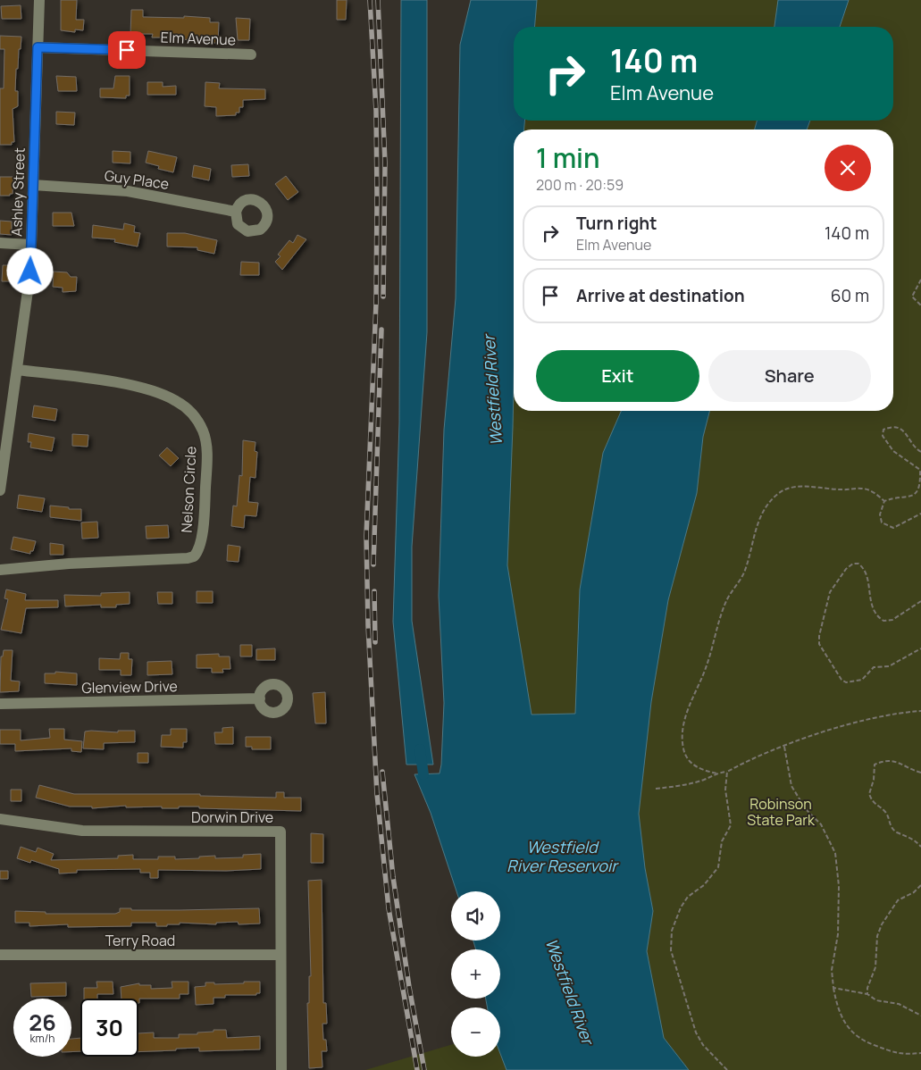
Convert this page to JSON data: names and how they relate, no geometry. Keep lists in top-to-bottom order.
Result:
{
  "streets": {
    "street": [
      "Elm Avenue",
      "Guy Place",
      "Ashley Street",
      "Nelson Circle",
      "Glenview Drive",
      "Dorwin Drive",
      "Terry Road"
    ]
  },
  "crossings": [
    ["Elm Avenue", "Ashley Street"],
    ["Guy Place", "Ashley Street"],
    ["Ashley Street", "Nelson Circle"],
    ["Dorwin Drive", "Terry Road"]
  ],
  "water": ["Westfield River", "Westfield River Reservoir"],
  "parks": ["Robinson State Park"],
  "page": {
    "turn": ["140 m", "Elm Avenue"],
    "heading": ["1 min", "200 m · 20:59"],
    "list": [
      {
        "name": "Turn right",
        "note": "Elm Avenue",
        "value": "140 m"
      },
      {
        "name": "Arrive at destination",
        "value": "60 m"
      }
    ],
    "buttons": ["Exit", "Share"],
    "map_buttons": ["+", "−"],
    "speed": "26 km/h",
    "limit": "30"
  }
}
